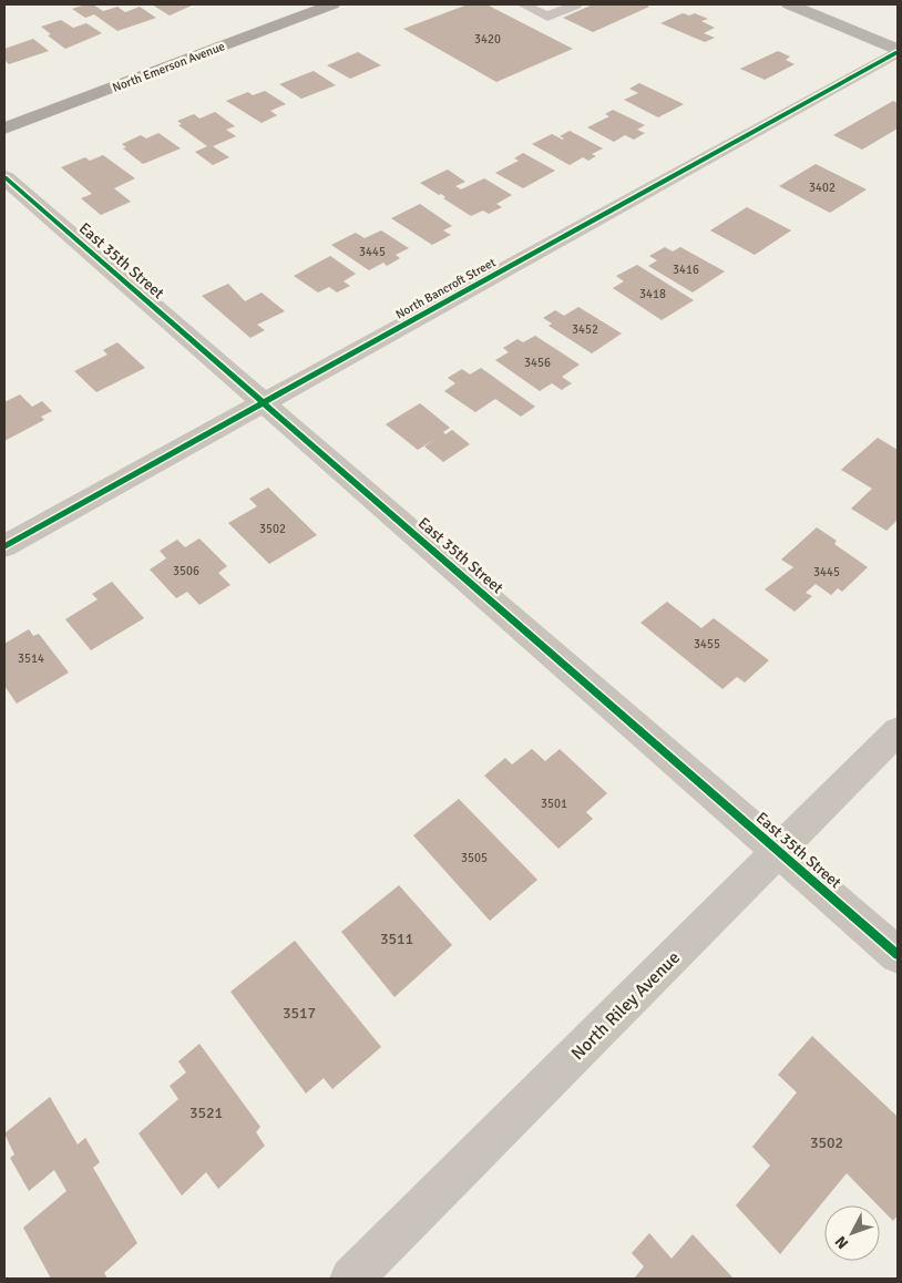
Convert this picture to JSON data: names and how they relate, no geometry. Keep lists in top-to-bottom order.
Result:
{
  "streets": {
    "main road": ["North Emerson Avenue"],
    "street": ["East 35th Street", "North Bancroft Street", "North Riley Avenue"]
  },
  "crossings": [
    ["East 35th Street", "North Bancroft Street"],
    ["East 35th Street", "North Riley Avenue"]
  ],
  "house_numbers": [
    "3420",
    "3402",
    "3445",
    "3416",
    "3418",
    "3452",
    "3456",
    "3502",
    "3506",
    "3445",
    "3455",
    "3514",
    "3501",
    "3505",
    "3511",
    "3517",
    "3521",
    "3502"
  ],
  "north": "bottom left"
}
